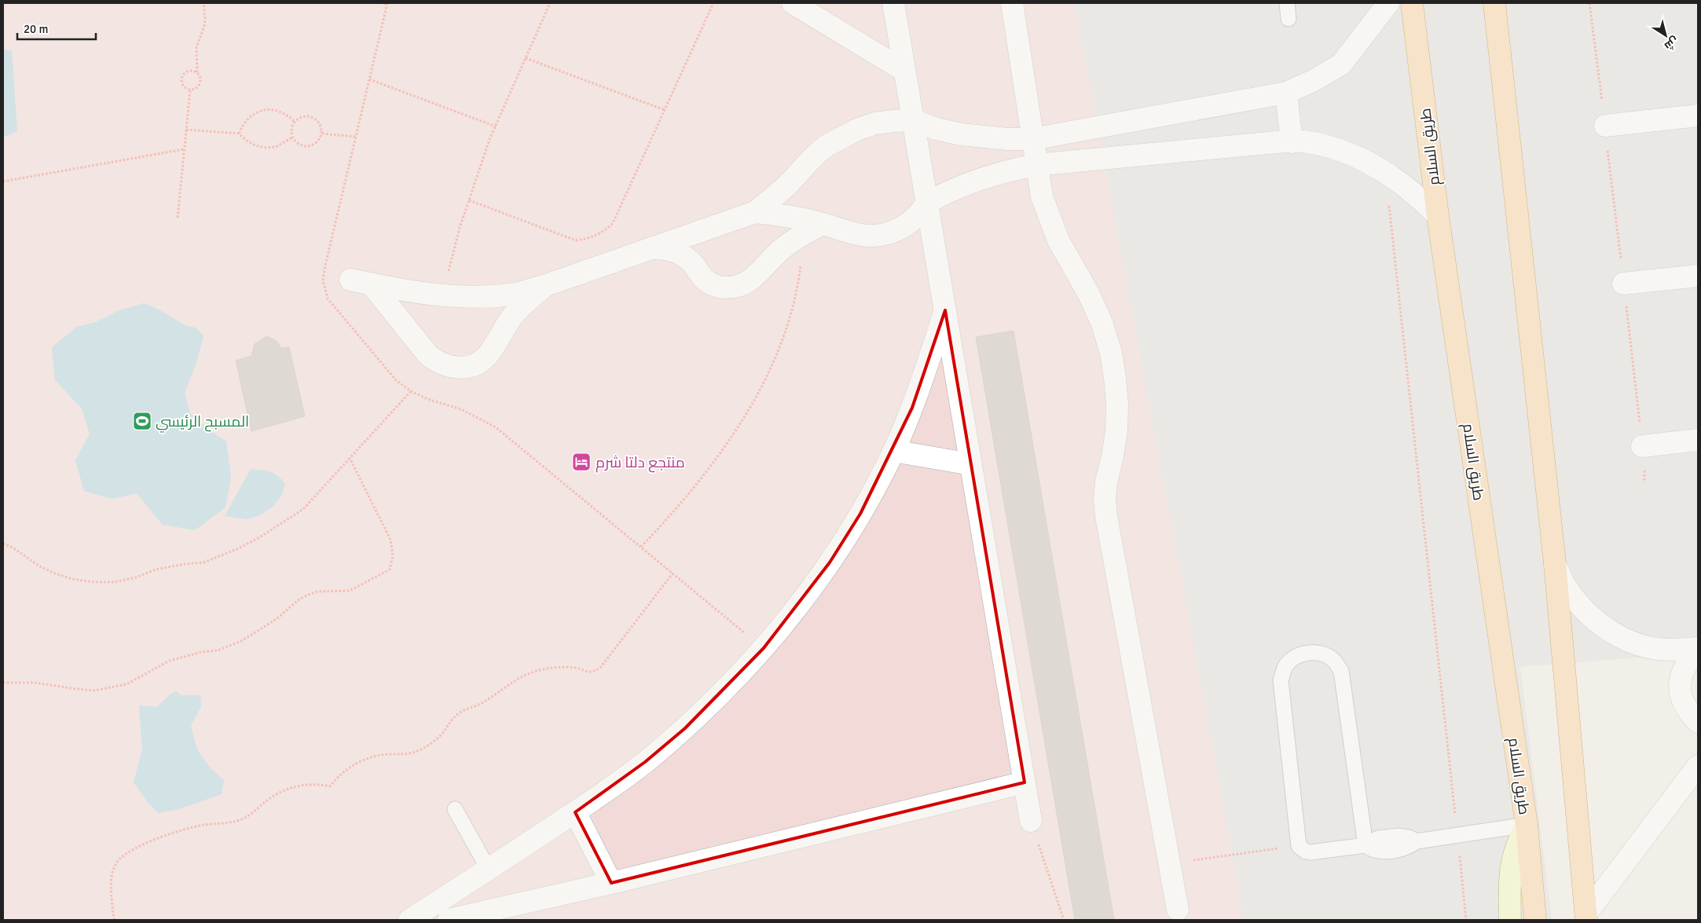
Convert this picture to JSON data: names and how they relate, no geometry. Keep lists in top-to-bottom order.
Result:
{
  "streets": {
    "main road": ["طريق السلام"]
  },
  "places": {
    "sports": ["المسبح الرئيسي"],
    "hotel": ["منتجع دلتا شرم"]
  },
  "scale_bar": "20 m",
  "north": "bottom right"
}
